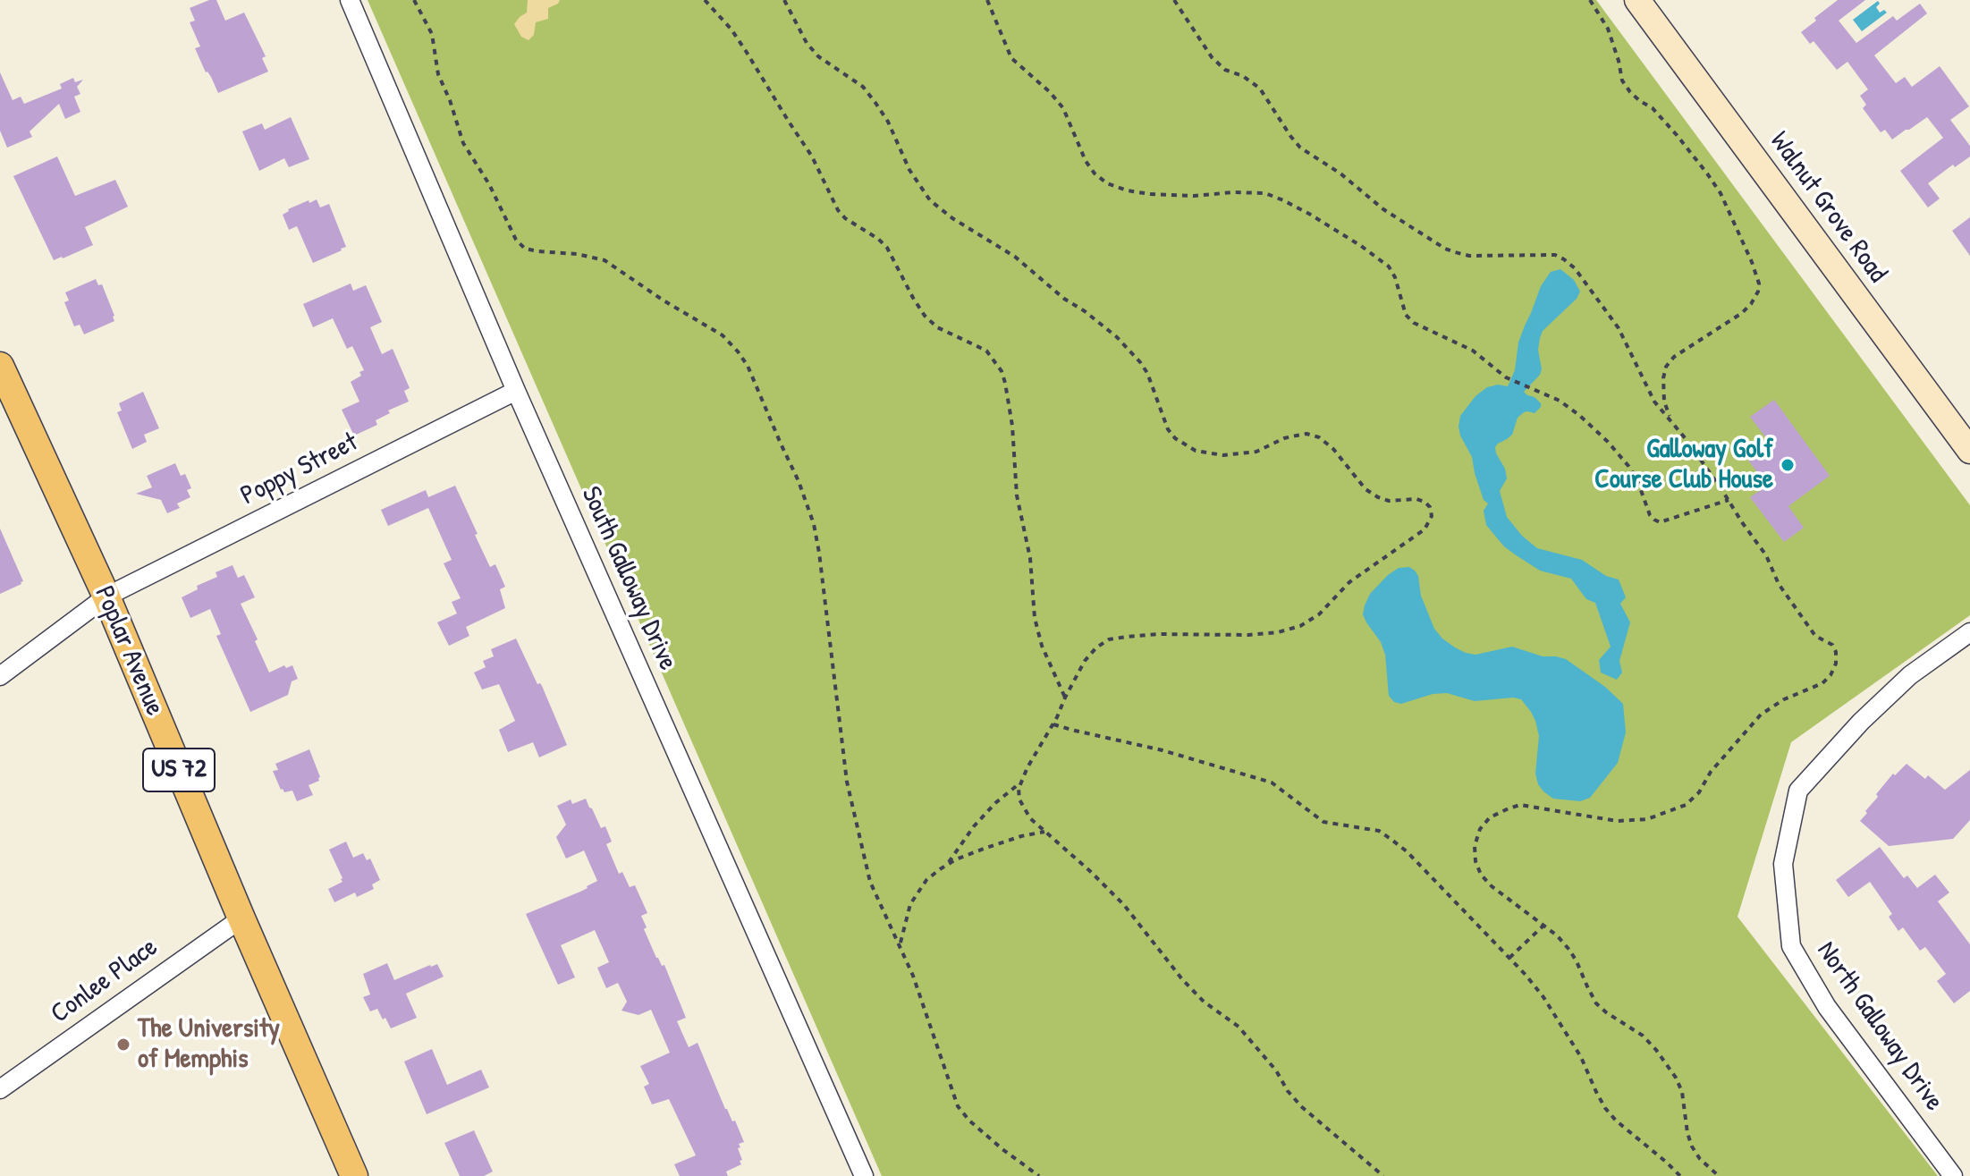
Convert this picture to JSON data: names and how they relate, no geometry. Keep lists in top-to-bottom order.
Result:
{
  "streets": {
    "main road": ["Walnut Grove Road", "Poplar Avenue", "US 72"],
    "street": [
      "Poppy Street",
      "South Galloway Drive",
      "Conlee Place",
      "North Galloway Drive"
    ]
  },
  "crossings": [
    ["Poppy Street", "South Galloway Drive"],
    ["Poppy Street", "Poplar Avenue"],
    ["Poplar Avenue", "Conlee Place"]
  ],
  "places": ["Galloway Golf Course Club House", "The University of Memphis"]
}
